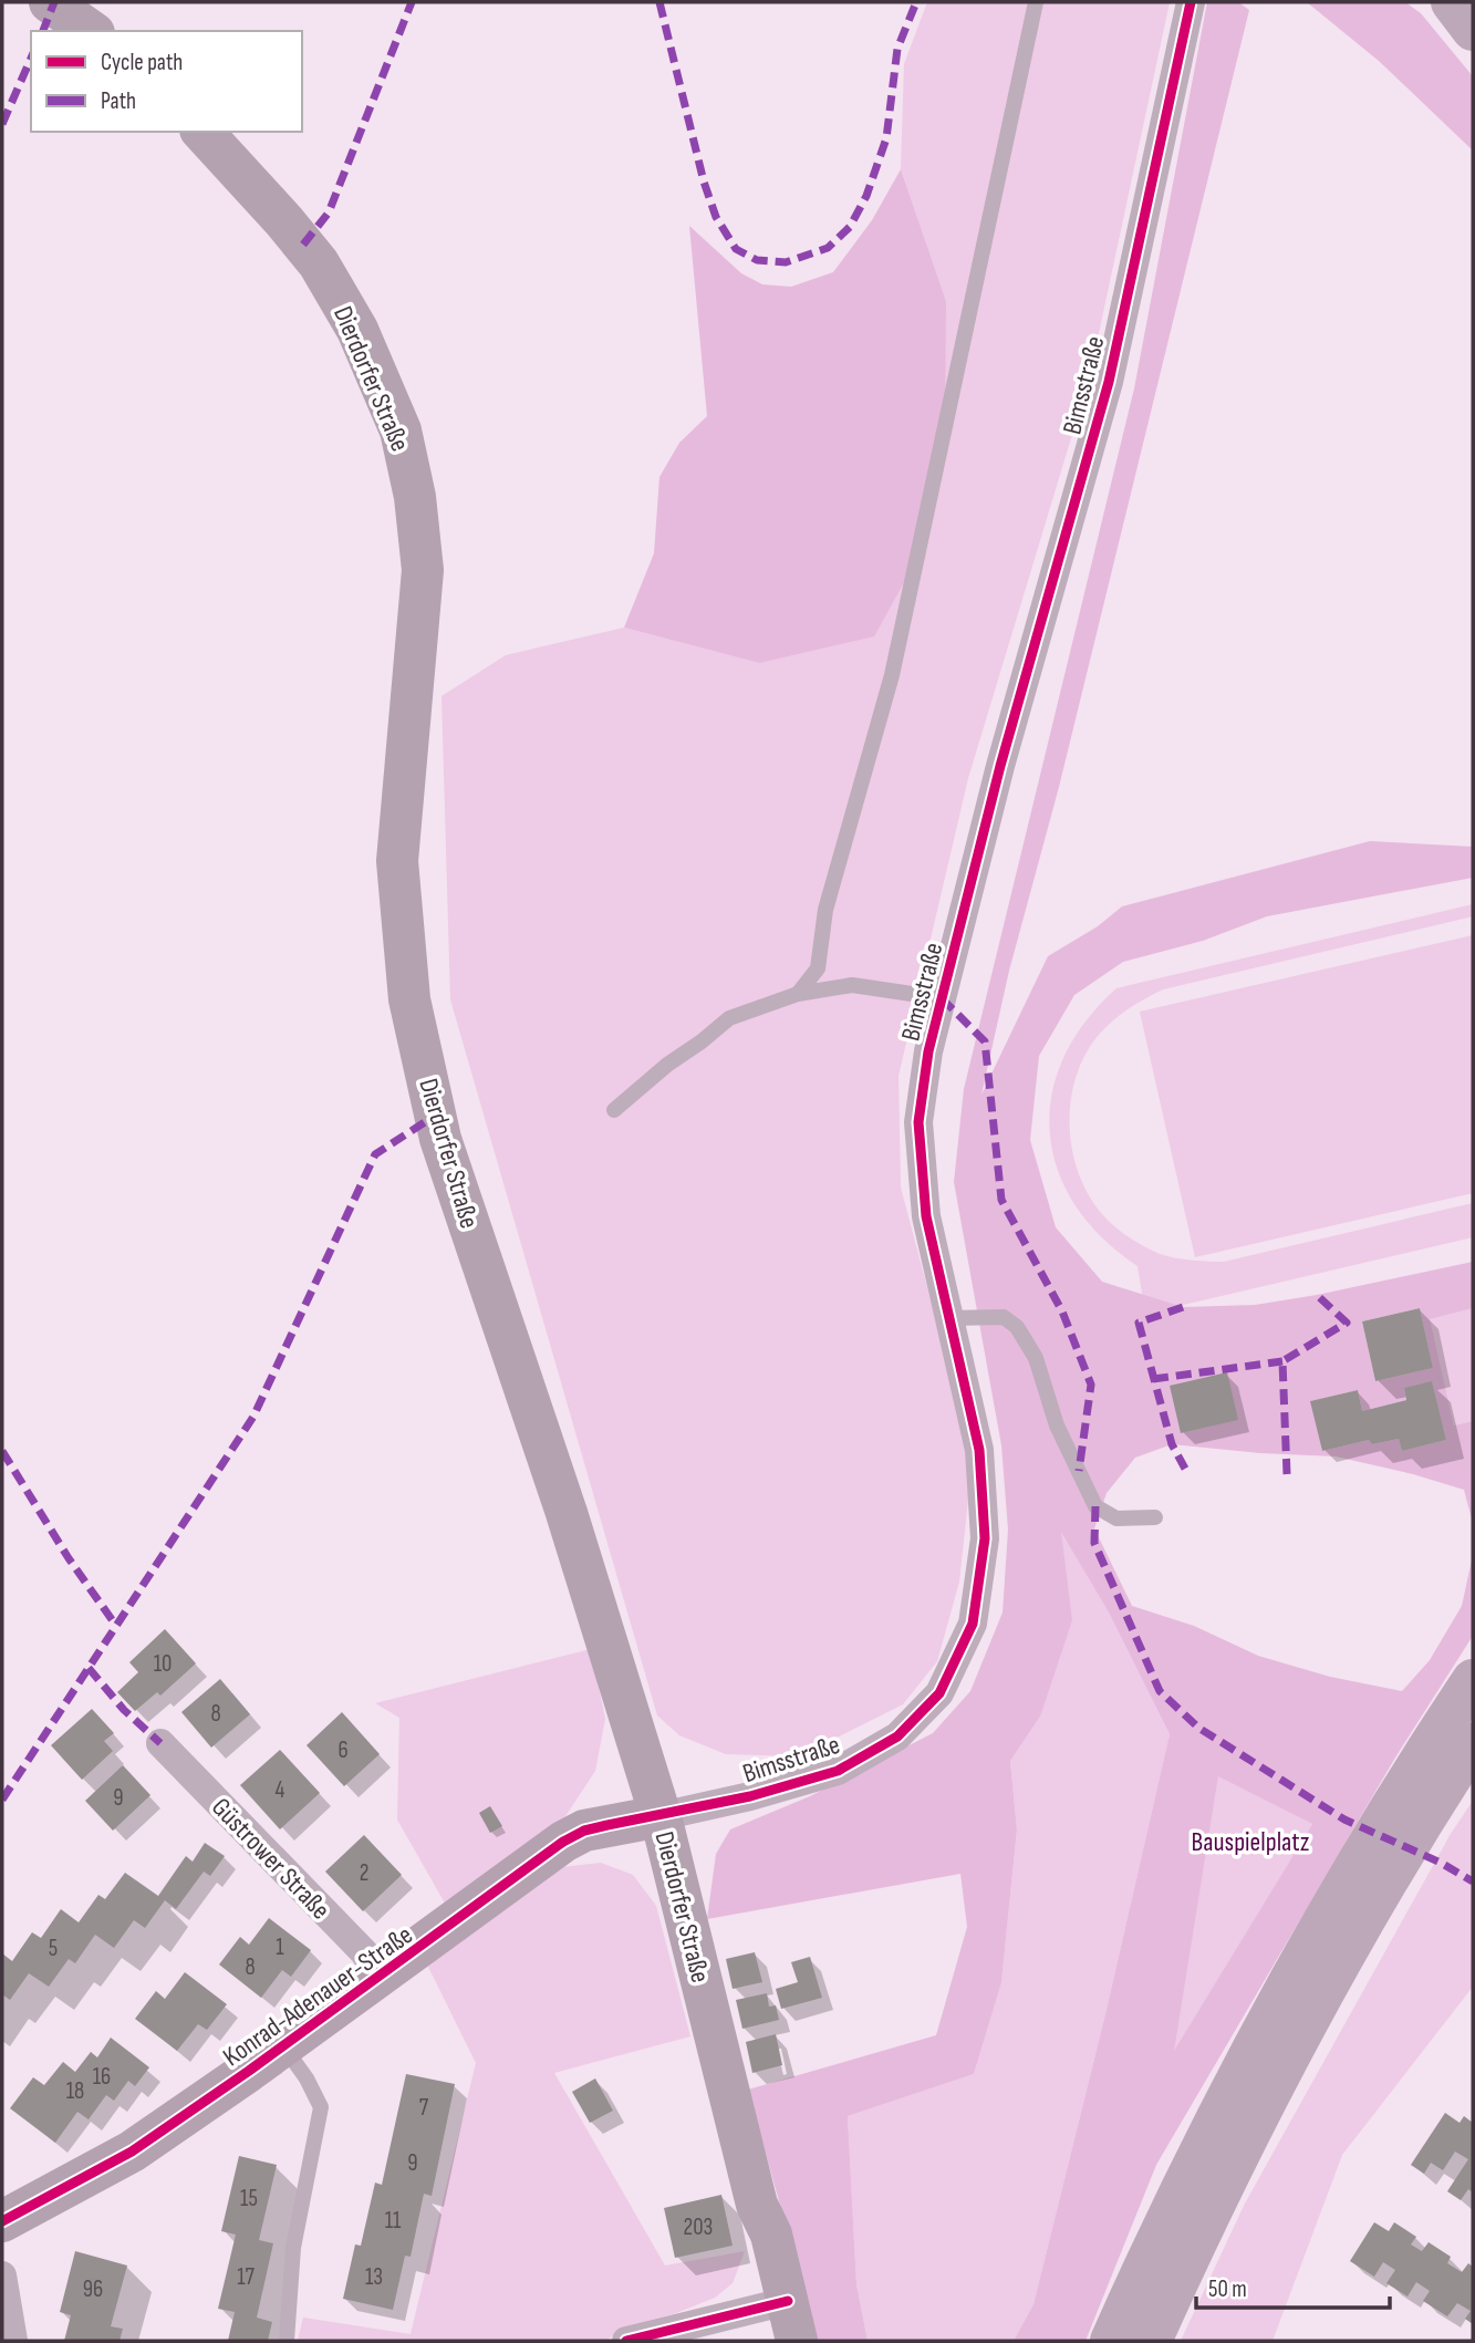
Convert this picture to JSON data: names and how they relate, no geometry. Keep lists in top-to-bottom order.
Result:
{
  "streets": {
    "main road": ["Dierdorfer Straße", "Konrad-Adenauer-Straße"],
    "street": ["Bimsstraße", "Güstrower Straße"]
  },
  "crossings": [
    ["Dierdorfer Straße", "Bimsstraße"],
    ["Dierdorfer Straße", "Konrad-Adenauer-Straße"],
    ["Bimsstraße", "Konrad-Adenauer-Straße"],
    ["Güstrower Straße", "Konrad-Adenauer-Straße"]
  ],
  "parks": ["Bauspielplatz"],
  "house_numbers": [
    "10",
    "8",
    "6",
    "4",
    "9",
    "2",
    "1",
    "5",
    "8",
    "16",
    "18",
    "7",
    "9",
    "15",
    "11",
    "203",
    "17",
    "13",
    "96"
  ],
  "legend": ["Cycle path", "Path"],
  "scale_bar": "50 m"
}
